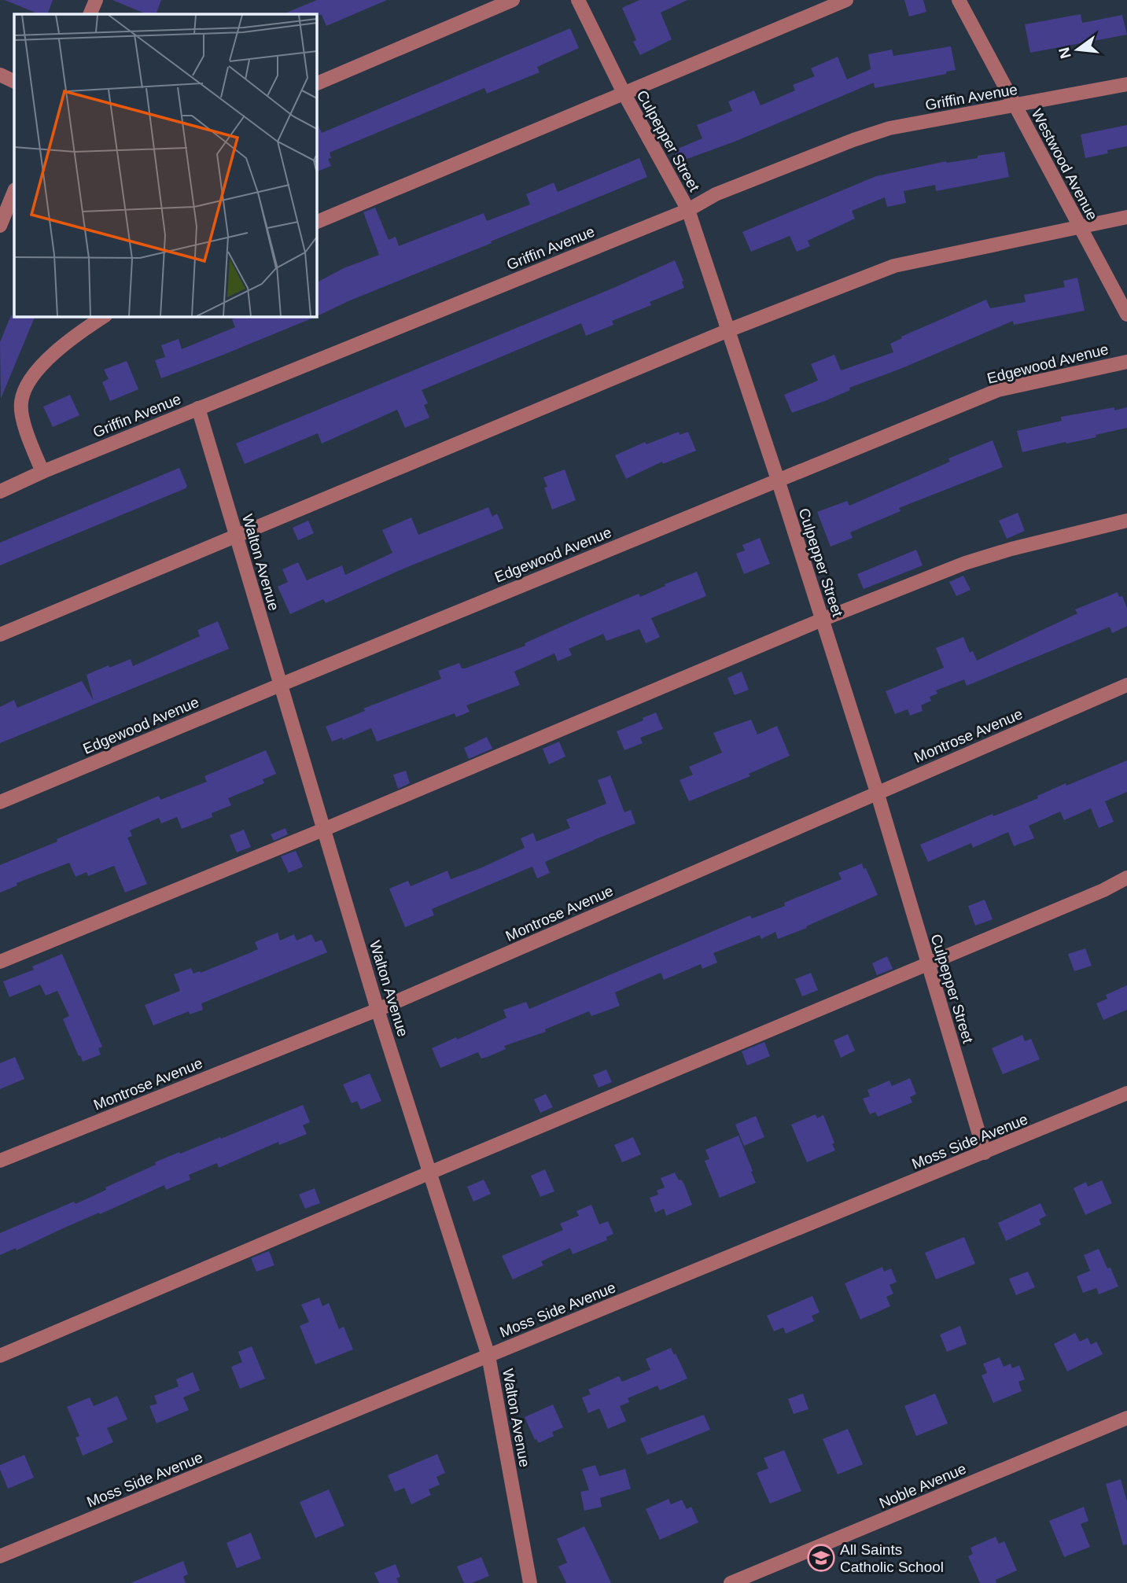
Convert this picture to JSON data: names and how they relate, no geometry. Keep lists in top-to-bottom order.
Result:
{
  "streets": {
    "street": [
      "Griffin Avenue",
      "Culpepper Street",
      "Westwood Avenue",
      "Edgewood Avenue",
      "Walton Avenue",
      "Montrose Avenue",
      "Moss Side Avenue",
      "Noble Avenue"
    ]
  },
  "crossings": [
    ["Griffin Avenue", "Culpepper Street"],
    ["Griffin Avenue", "Westwood Avenue"],
    ["Griffin Avenue", "Walton Avenue"],
    ["Culpepper Street", "Edgewood Avenue"],
    ["Culpepper Street", "Montrose Avenue"],
    ["Culpepper Street", "Moss Side Avenue"],
    ["Edgewood Avenue", "Walton Avenue"],
    ["Walton Avenue", "Montrose Avenue"],
    ["Walton Avenue", "Moss Side Avenue"]
  ],
  "places": {
    "school or university": ["All Saints Catholic School"]
  },
  "north": "left"
}
